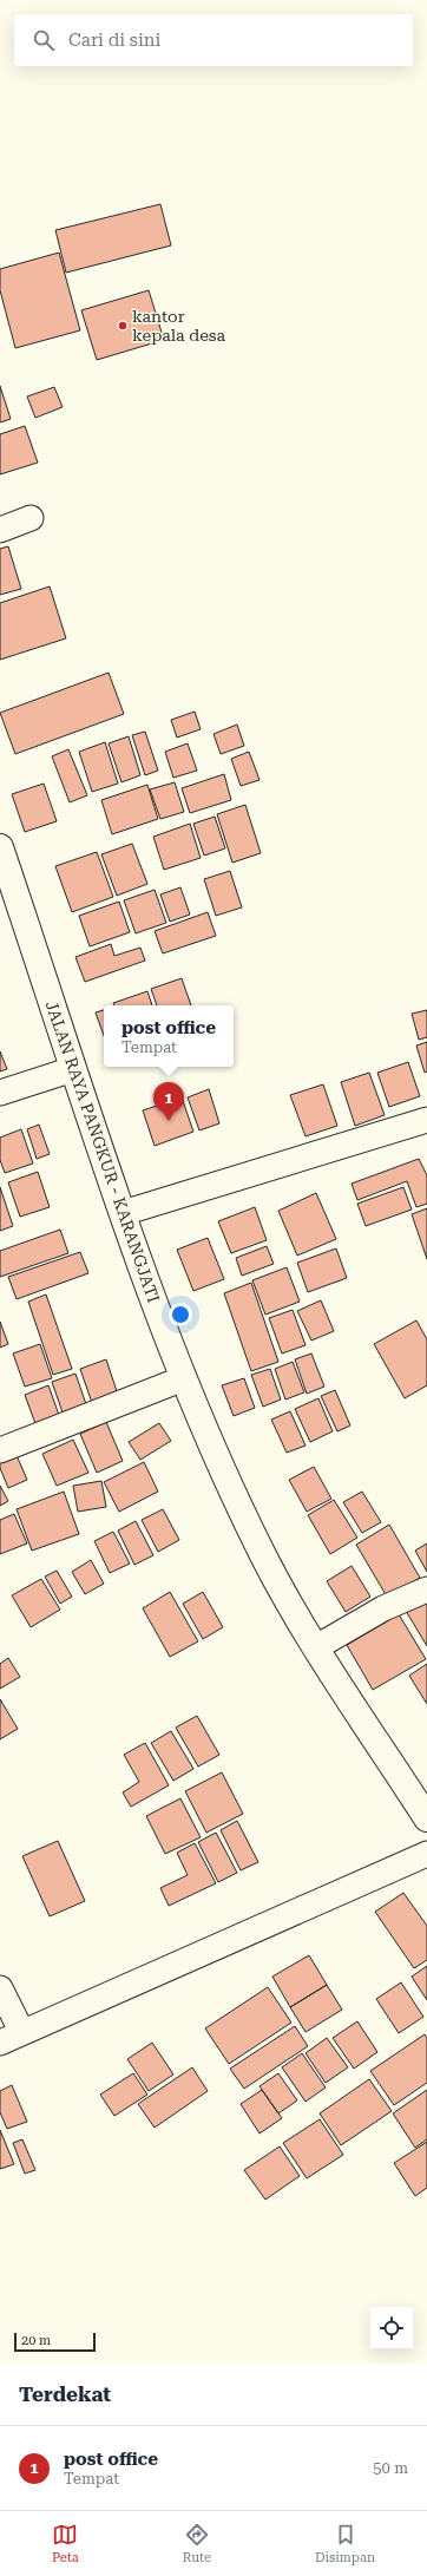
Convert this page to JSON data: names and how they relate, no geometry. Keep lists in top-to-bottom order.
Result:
{
  "streets": {
    "main road": ["JALAN RAYA PANGKUR - KARANGJATI"]
  },
  "places": ["kantor kepala desa"],
  "scale_bar": "20 m",
  "page": {
    "search": "Cari di sini",
    "popup": ["post office", "Tempat"],
    "pins": "1",
    "scale": "20 m",
    "heading": "Terdekat",
    "list": [
      {
        "mark": "1",
        "name": "post office",
        "note": "Tempat",
        "value": "50 m"
      }
    ],
    "nav": ["Peta", "Rute", "Disimpan"]
  }
}
